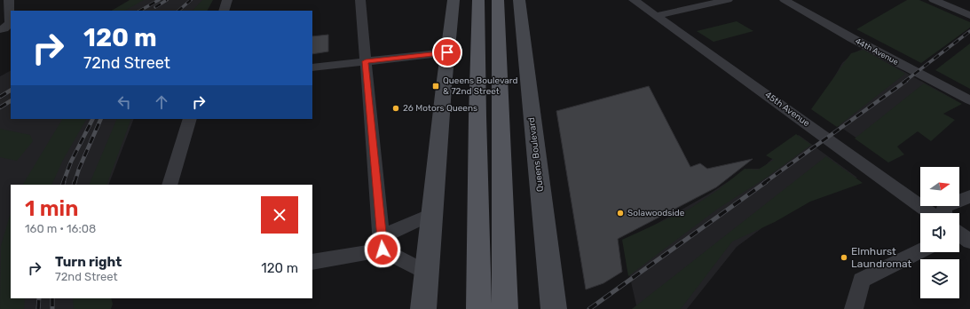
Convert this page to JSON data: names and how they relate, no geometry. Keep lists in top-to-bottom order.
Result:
{
  "streets": {
    "street": ["44th Avenue", "45th Avenue", "Queens Boulevard"]
  },
  "places": {
    "transit": ["Queens Boulevard & 72nd Street"],
    "other": ["26 Motors Queens", "Solawoodside", "Elmhurst Laundromat"]
  },
  "north": "right",
  "page": {
    "turn": ["120 m", "72nd Street"],
    "heading": ["1 min", "160 m · 16:08"],
    "list": [
      {
        "name": "Turn right",
        "note": "72nd Street",
        "value": "120 m"
      }
    ]
  }
}
